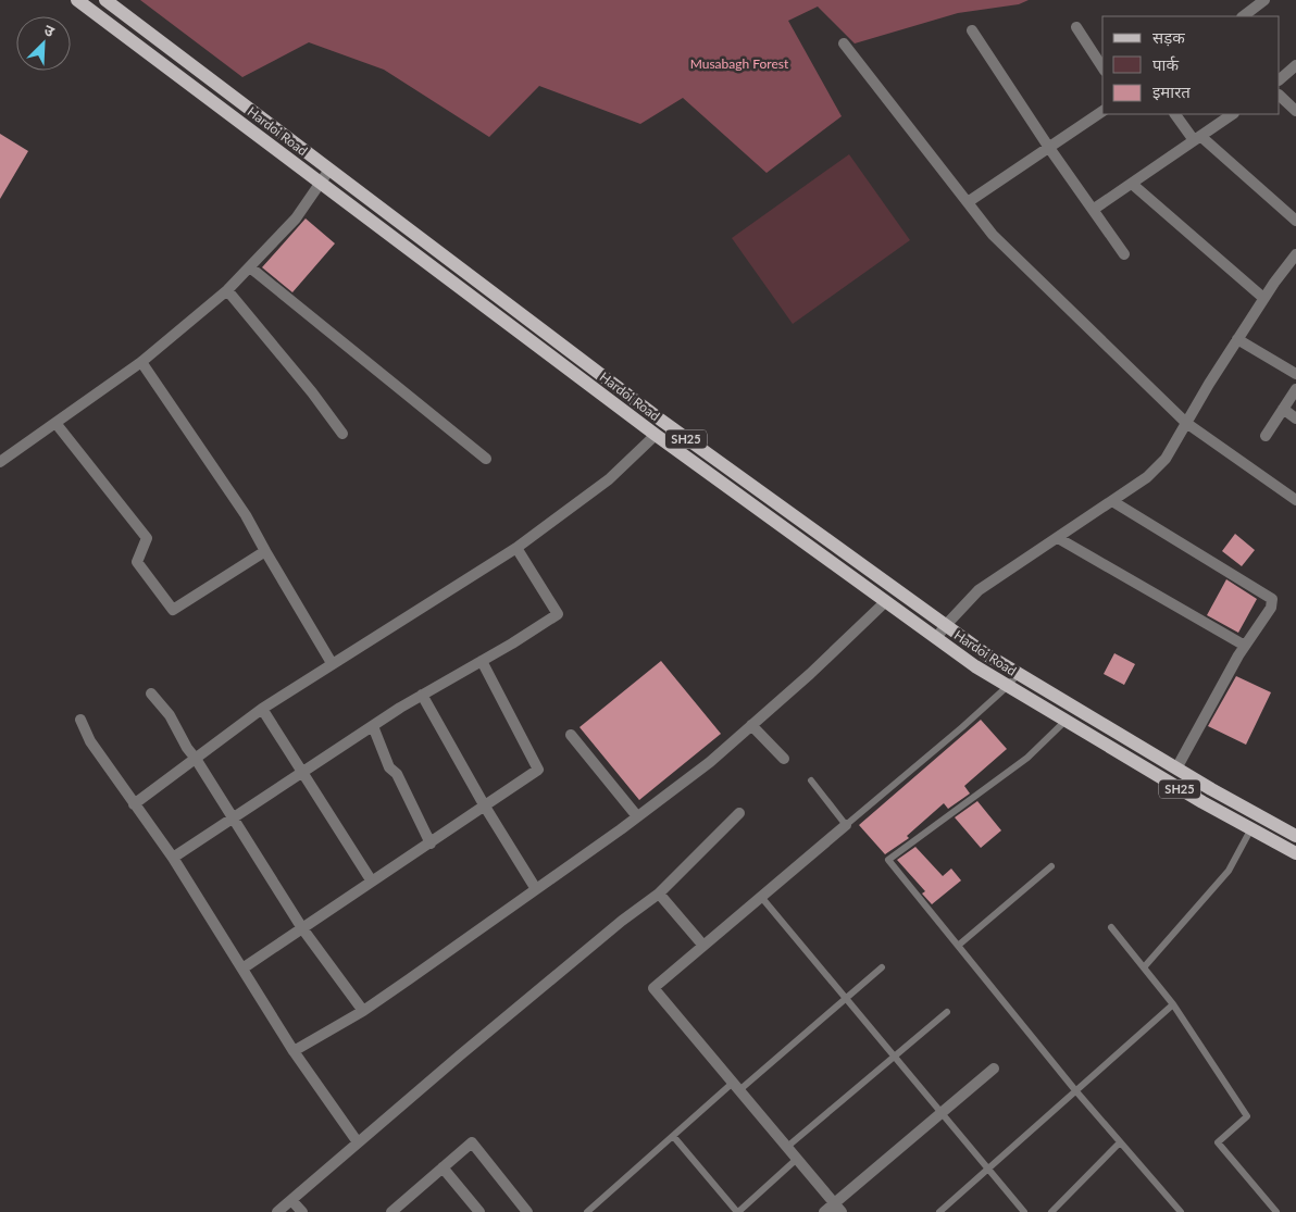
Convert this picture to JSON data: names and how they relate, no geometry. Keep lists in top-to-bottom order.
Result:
{
  "streets": {
    "main road": ["Hardoi Road", "SH25"]
  },
  "parks": ["Musabagh Forest"],
  "legend": ["सड़क", "पार्क", "इमारत"],
  "north": "top right"
}
